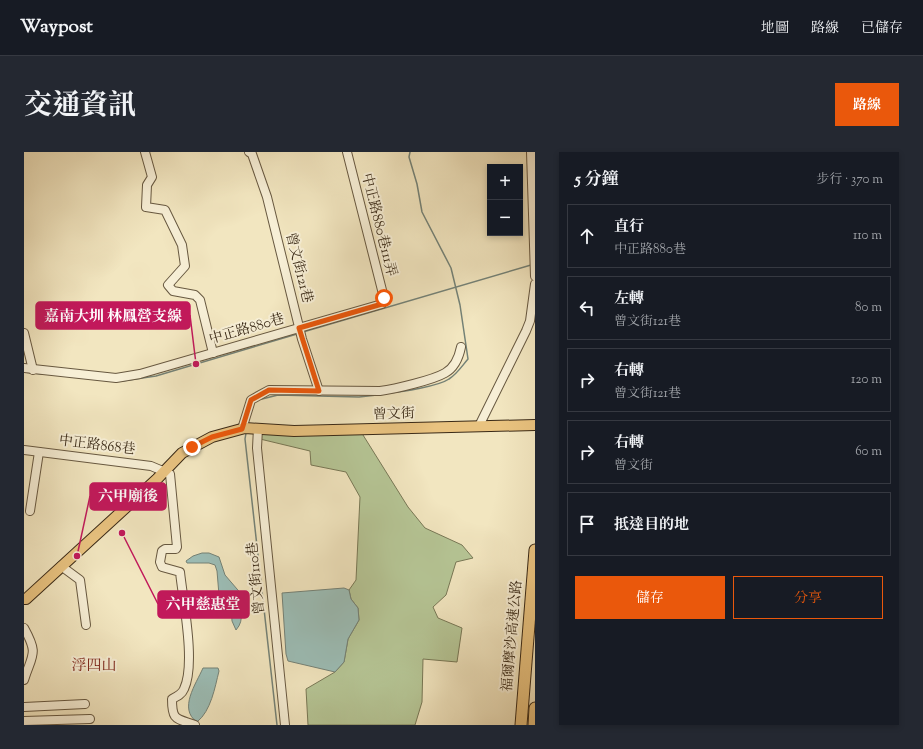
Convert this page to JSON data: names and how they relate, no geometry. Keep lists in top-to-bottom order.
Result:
{
  "streets": {
    "highway": ["福爾摩沙高速公路"],
    "main road": ["曾文街"],
    "lane": [
      "中正路880巷111弄",
      "曾文街121巷",
      "中正路880巷",
      "中正路868巷",
      "曾文街110巷"
    ]
  },
  "crossings": [
    ["中正路880巷111弄", "中正路880巷"],
    ["曾文街121巷", "中正路880巷"],
    ["曾文街", "曾文街110巷"]
  ],
  "districts": ["浮四山"],
  "places": ["嘉南大圳 林鳳營支線", "六甲慈惠堂", "六甲廟後"],
  "page": {
    "header": "Waypost",
    "nav": ["地圖", "路線", "已儲存"],
    "title": "交通資訊",
    "buttons": [
      "路線",
      ["儲存", "分享"]
    ],
    "heading": ["5 分鐘", "步行 · 370 m"],
    "map_buttons": ["+", "−"],
    "list": [
      ["直行", "中正路880巷", "110 m"],
      ["左轉", "曾文街121巷", "80 m"],
      ["右轉", "曾文街121巷", "120 m"],
      ["右轉", "曾文街", "60 m"],
      "抵達目的地"
    ]
  }
}
